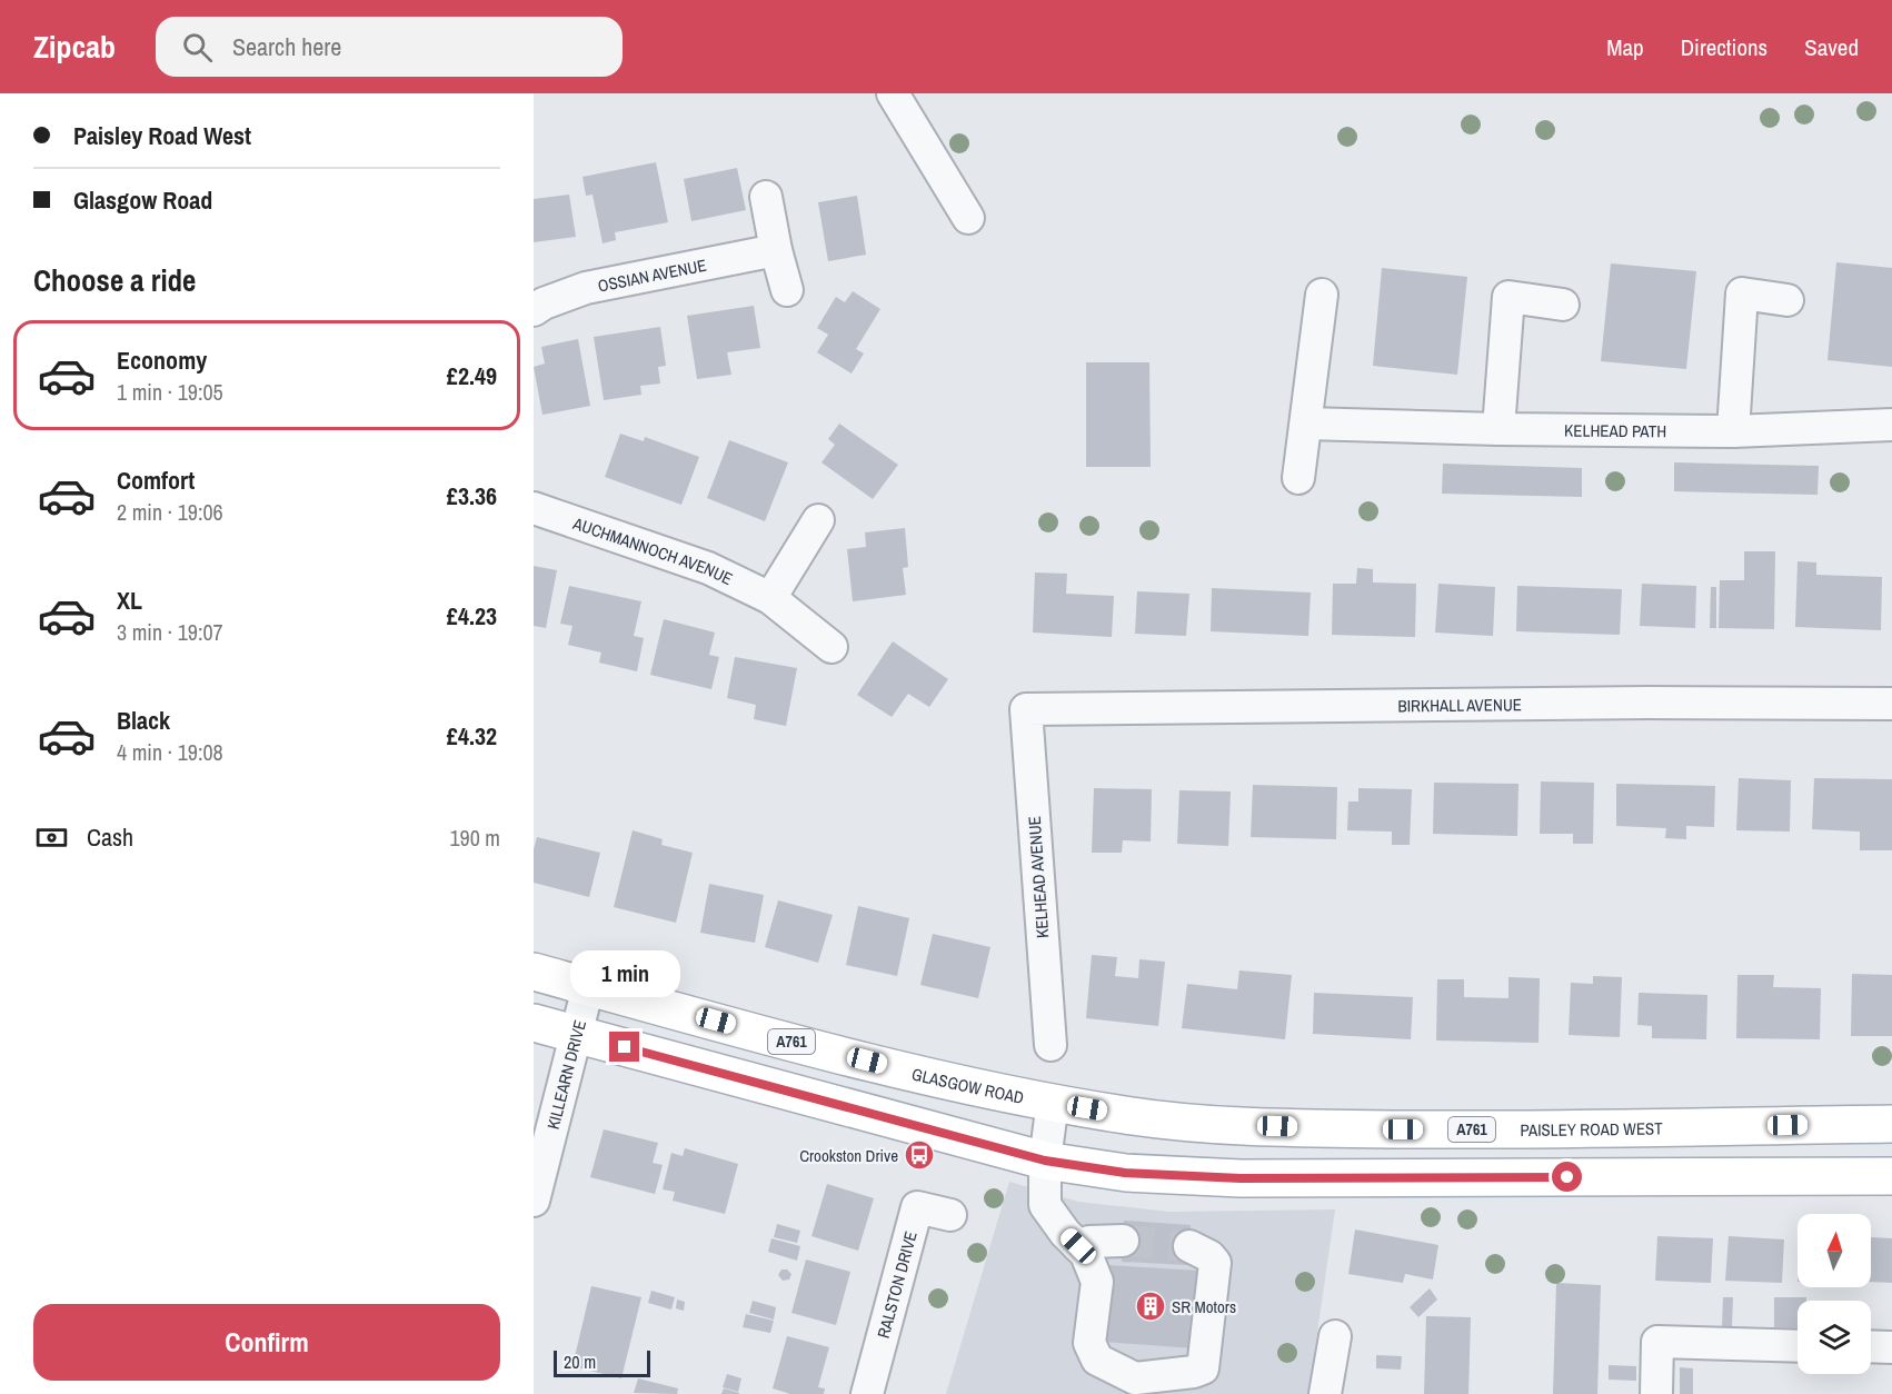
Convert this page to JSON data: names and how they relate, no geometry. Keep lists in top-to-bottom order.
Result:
{
  "streets": {
    "main road": ["A761", "GLASGOW ROAD", "PAISLEY ROAD WEST"],
    "street": [
      "OSSIAN AVENUE",
      "KELHEAD PATH",
      "AUCHMANNOCH AVENUE",
      "BIRKHALL AVENUE",
      "KELHEAD AVENUE",
      "KILLEARN DRIVE",
      "RALSTON DRIVE"
    ]
  },
  "crossings": [
    ["BIRKHALL AVENUE", "KELHEAD AVENUE"],
    ["KILLEARN DRIVE", "GLASGOW ROAD"],
    ["GLASGOW ROAD", "PAISLEY ROAD WEST"]
  ],
  "places": {
    "bus stop": ["Crookston Drive"],
    "building": ["SR Motors"]
  },
  "scale_bar": "20 m",
  "north": "top",
  "page": {
    "header": "Zipcab",
    "search": "Search here",
    "nav": ["Map", "Directions", "Saved"],
    "banner": ["Paisley Road West", "Glasgow Road"],
    "heading": "Choose a ride",
    "list": [
      {
        "name": "Economy",
        "note": "1 min · 19:05",
        "value": "£2.49"
      },
      {
        "name": "Comfort",
        "note": "2 min · 19:06",
        "value": "£3.36"
      },
      {
        "name": "XL",
        "note": "3 min · 19:07",
        "value": "£4.23"
      },
      {
        "name": "Black",
        "note": "4 min · 19:08",
        "value": "£4.32"
      }
    ],
    "pay": ["Cash", "190 m"],
    "bubble": "1 min",
    "buttons": "Confirm",
    "scale": "20 m"
  }
}
